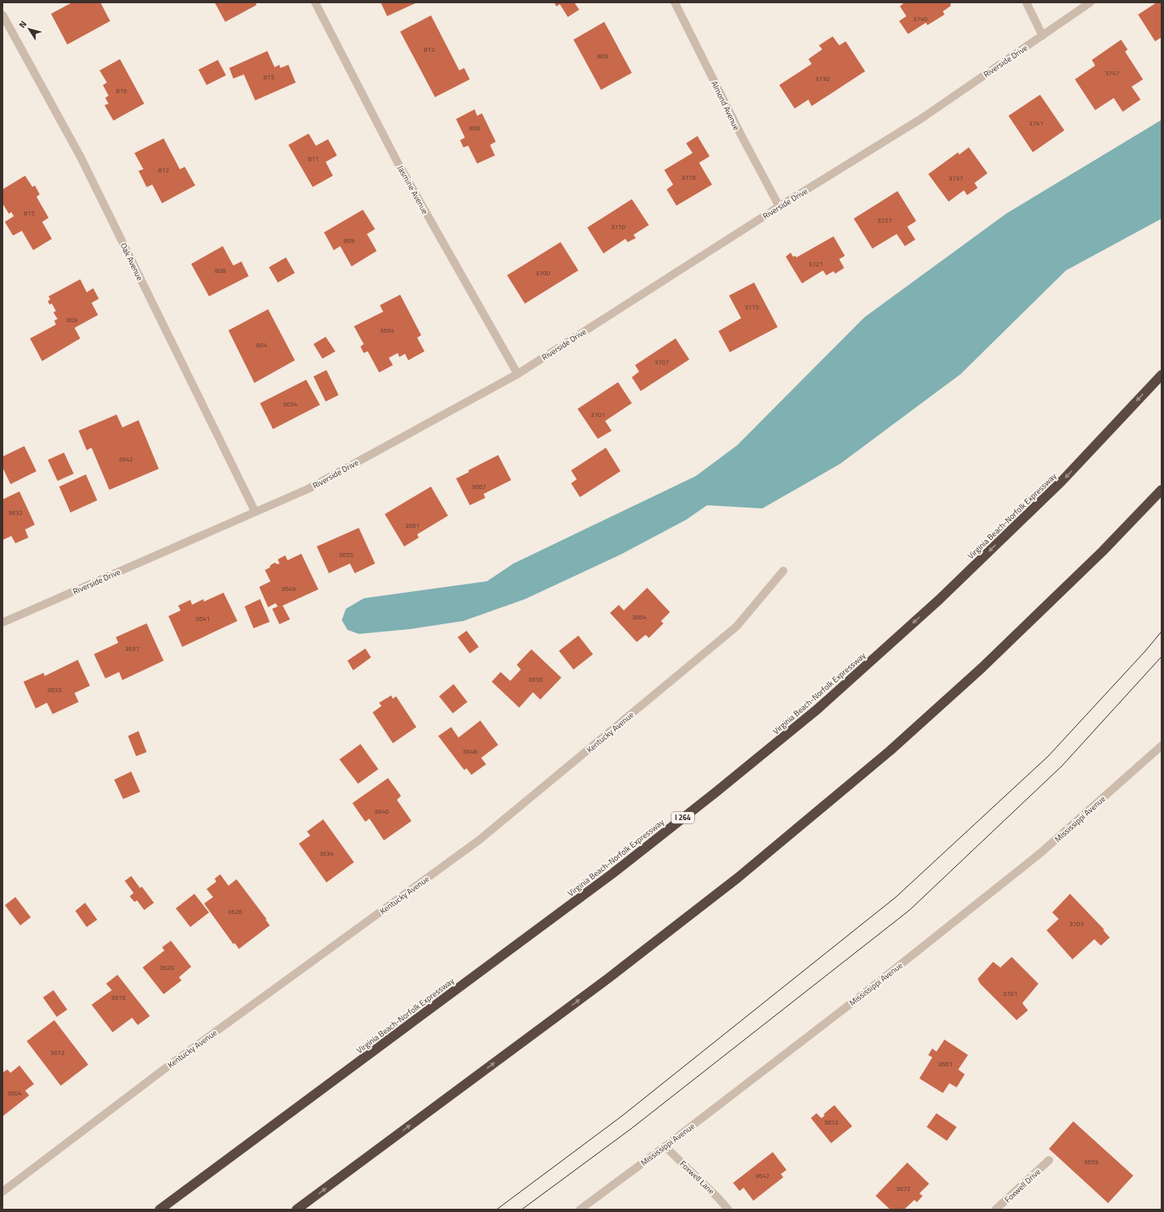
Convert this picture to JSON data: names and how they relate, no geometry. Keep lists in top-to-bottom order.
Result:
{
  "streets": {
    "highway": ["Virginia Beach-Norfolk Expressway", "I 264"],
    "street": [
      "Riverside Drive",
      "Almond Avenue",
      "Jasmine Avenue",
      "Oak Avenue",
      "Kentucky Avenue",
      "Mississippi Avenue",
      "Foxwell Lane",
      "Foxwell Drive"
    ]
  },
  "crossings": [
    ["Riverside Drive", "Almond Avenue"],
    ["Riverside Drive", "Jasmine Avenue"],
    ["Riverside Drive", "Oak Avenue"],
    ["Mississippi Avenue", "Foxwell Lane"]
  ],
  "house_numbers": [
    "3740",
    "812",
    "809",
    "3747",
    "815",
    "3730",
    "816",
    "3741",
    "808",
    "811",
    "812",
    "3716",
    "3737",
    "815",
    "3727",
    "3710",
    "809",
    "3721",
    "808",
    "3700",
    "3715",
    "809",
    "3664",
    "804",
    "3707",
    "3654",
    "3701",
    "3642",
    "3667",
    "3632",
    "3661",
    "3655",
    "3649",
    "3664",
    "3641",
    "3637",
    "3656",
    "3633",
    "3648",
    "3640",
    "3634",
    "3626",
    "3703",
    "3620",
    "3701",
    "3616",
    "3612",
    "3661",
    "3604",
    "3653",
    "3659",
    "3647",
    "3672"
  ],
  "north": "top left"
}
